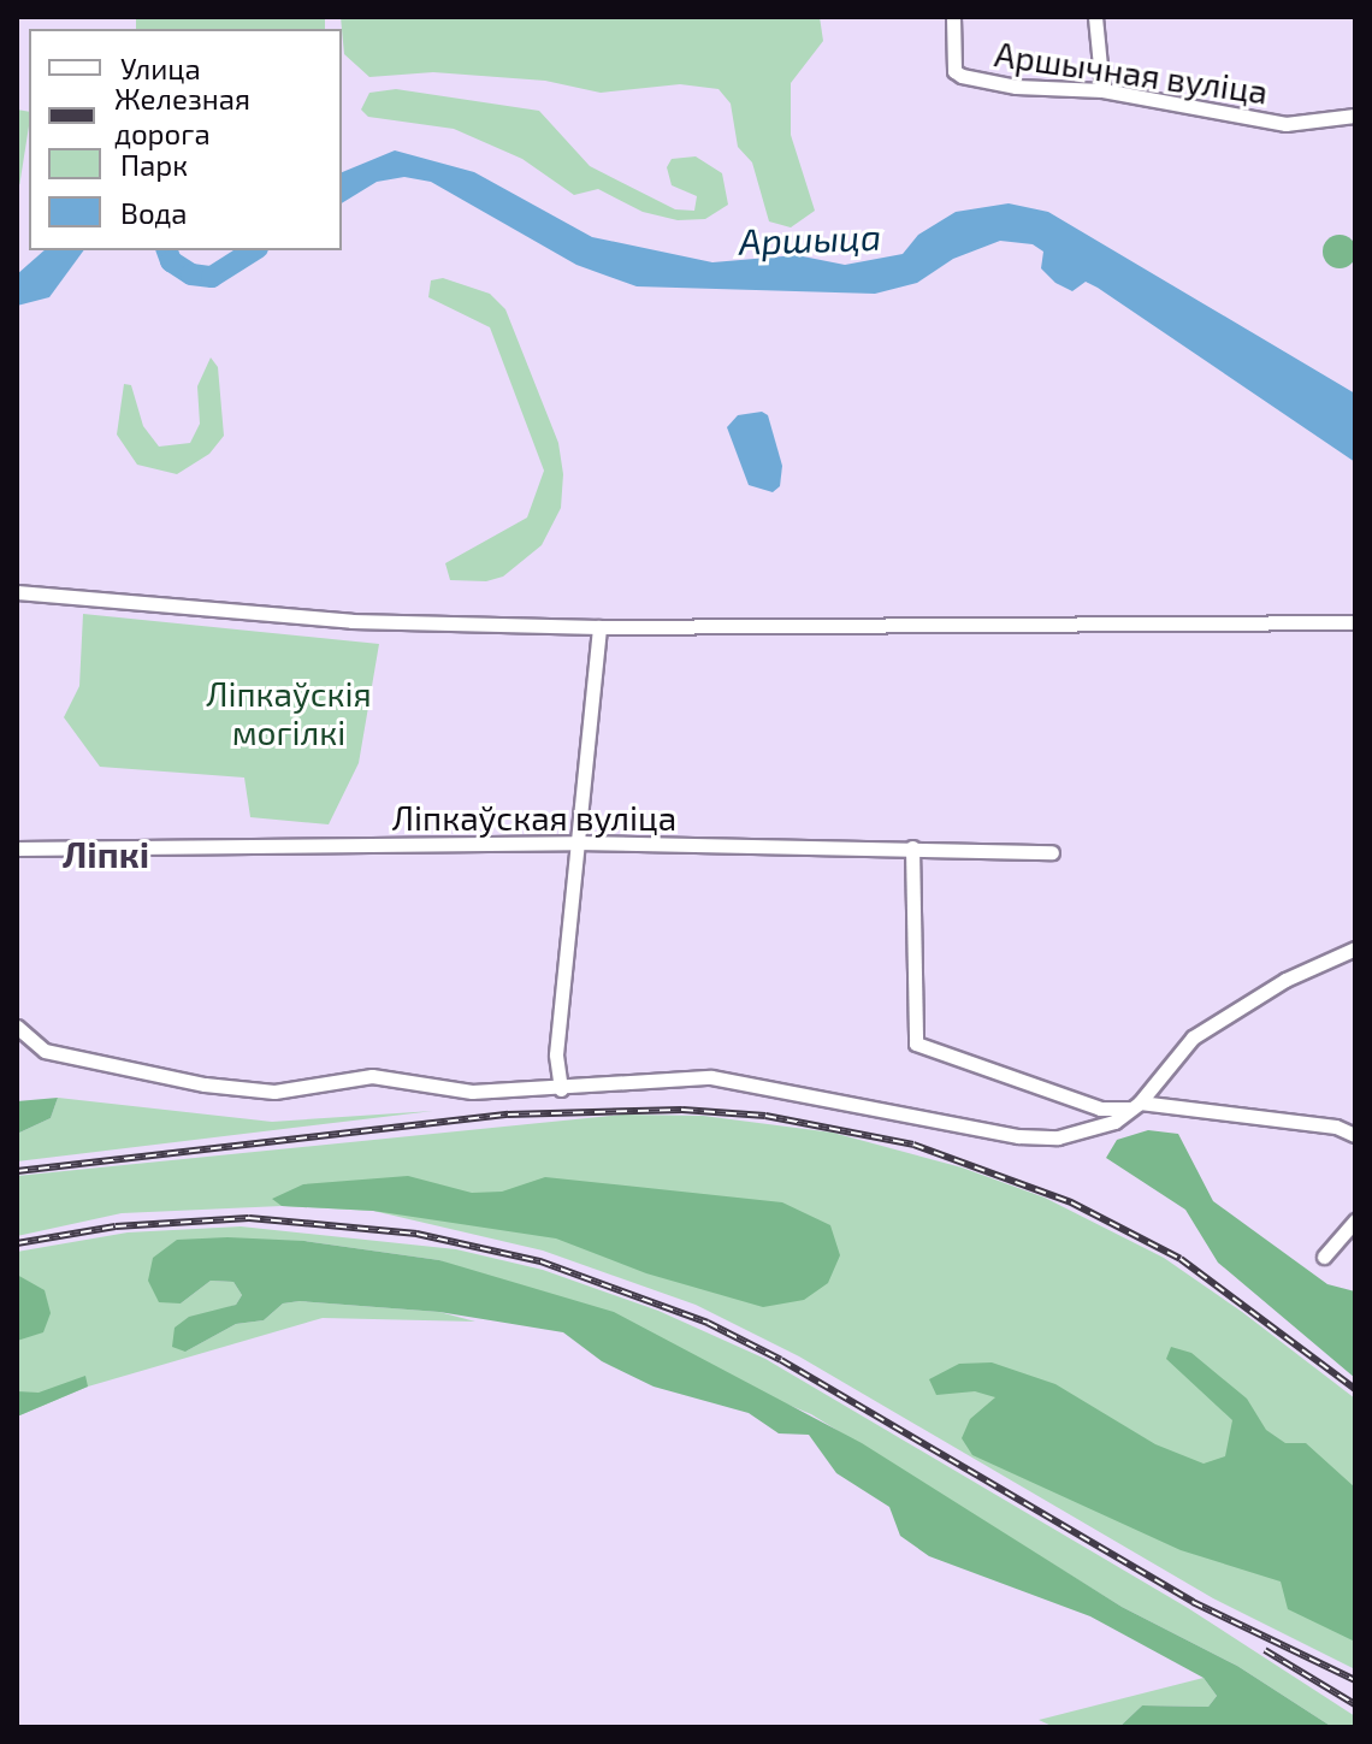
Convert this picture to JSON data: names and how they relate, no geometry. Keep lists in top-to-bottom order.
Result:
{
  "streets": {
    "street": ["Аршычная вуліца", "Ліпкаўская вуліца"]
  },
  "districts": ["Ліпкі"],
  "water": ["Аршыца"],
  "parks": ["Ліпкаўскія могілкі"],
  "legend": [
    "Улица",
    "Железная дорога",
    "Парк",
    "Вода"
  ]
}
